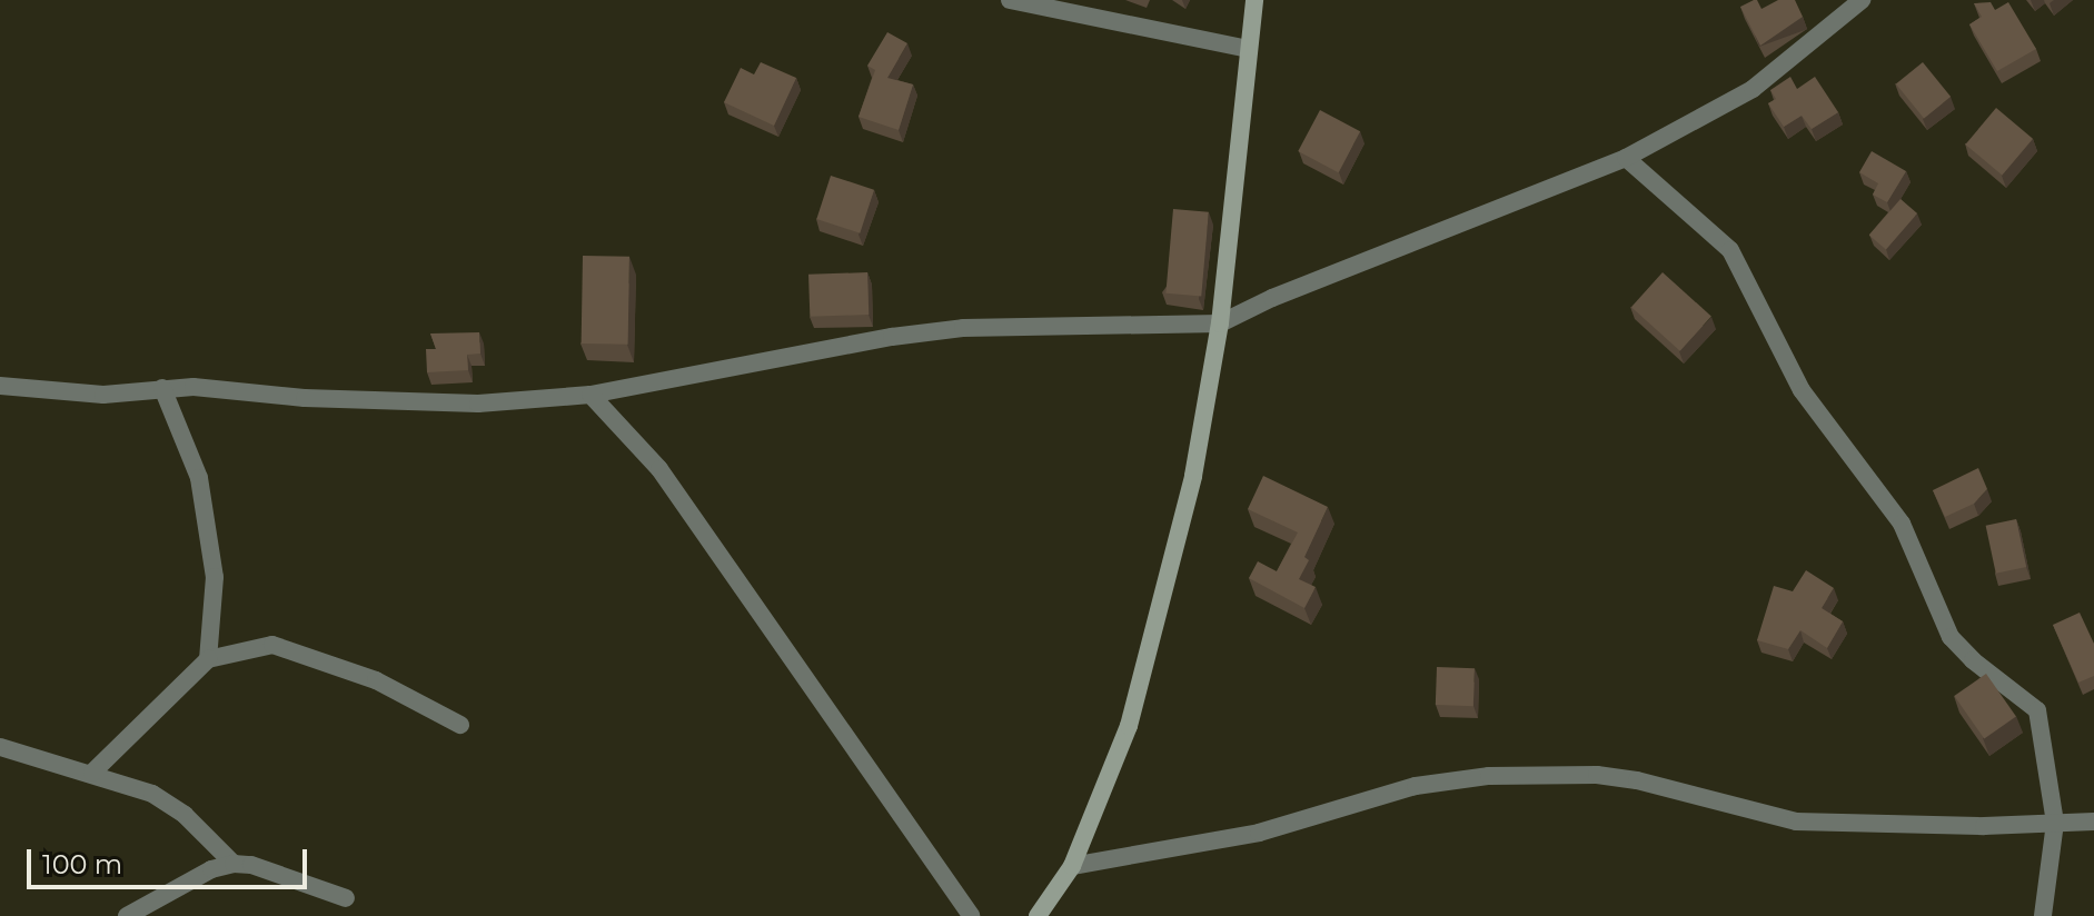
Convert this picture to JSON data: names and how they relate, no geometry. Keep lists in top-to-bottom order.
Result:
{
  "scale_bar": "100 m"
}
